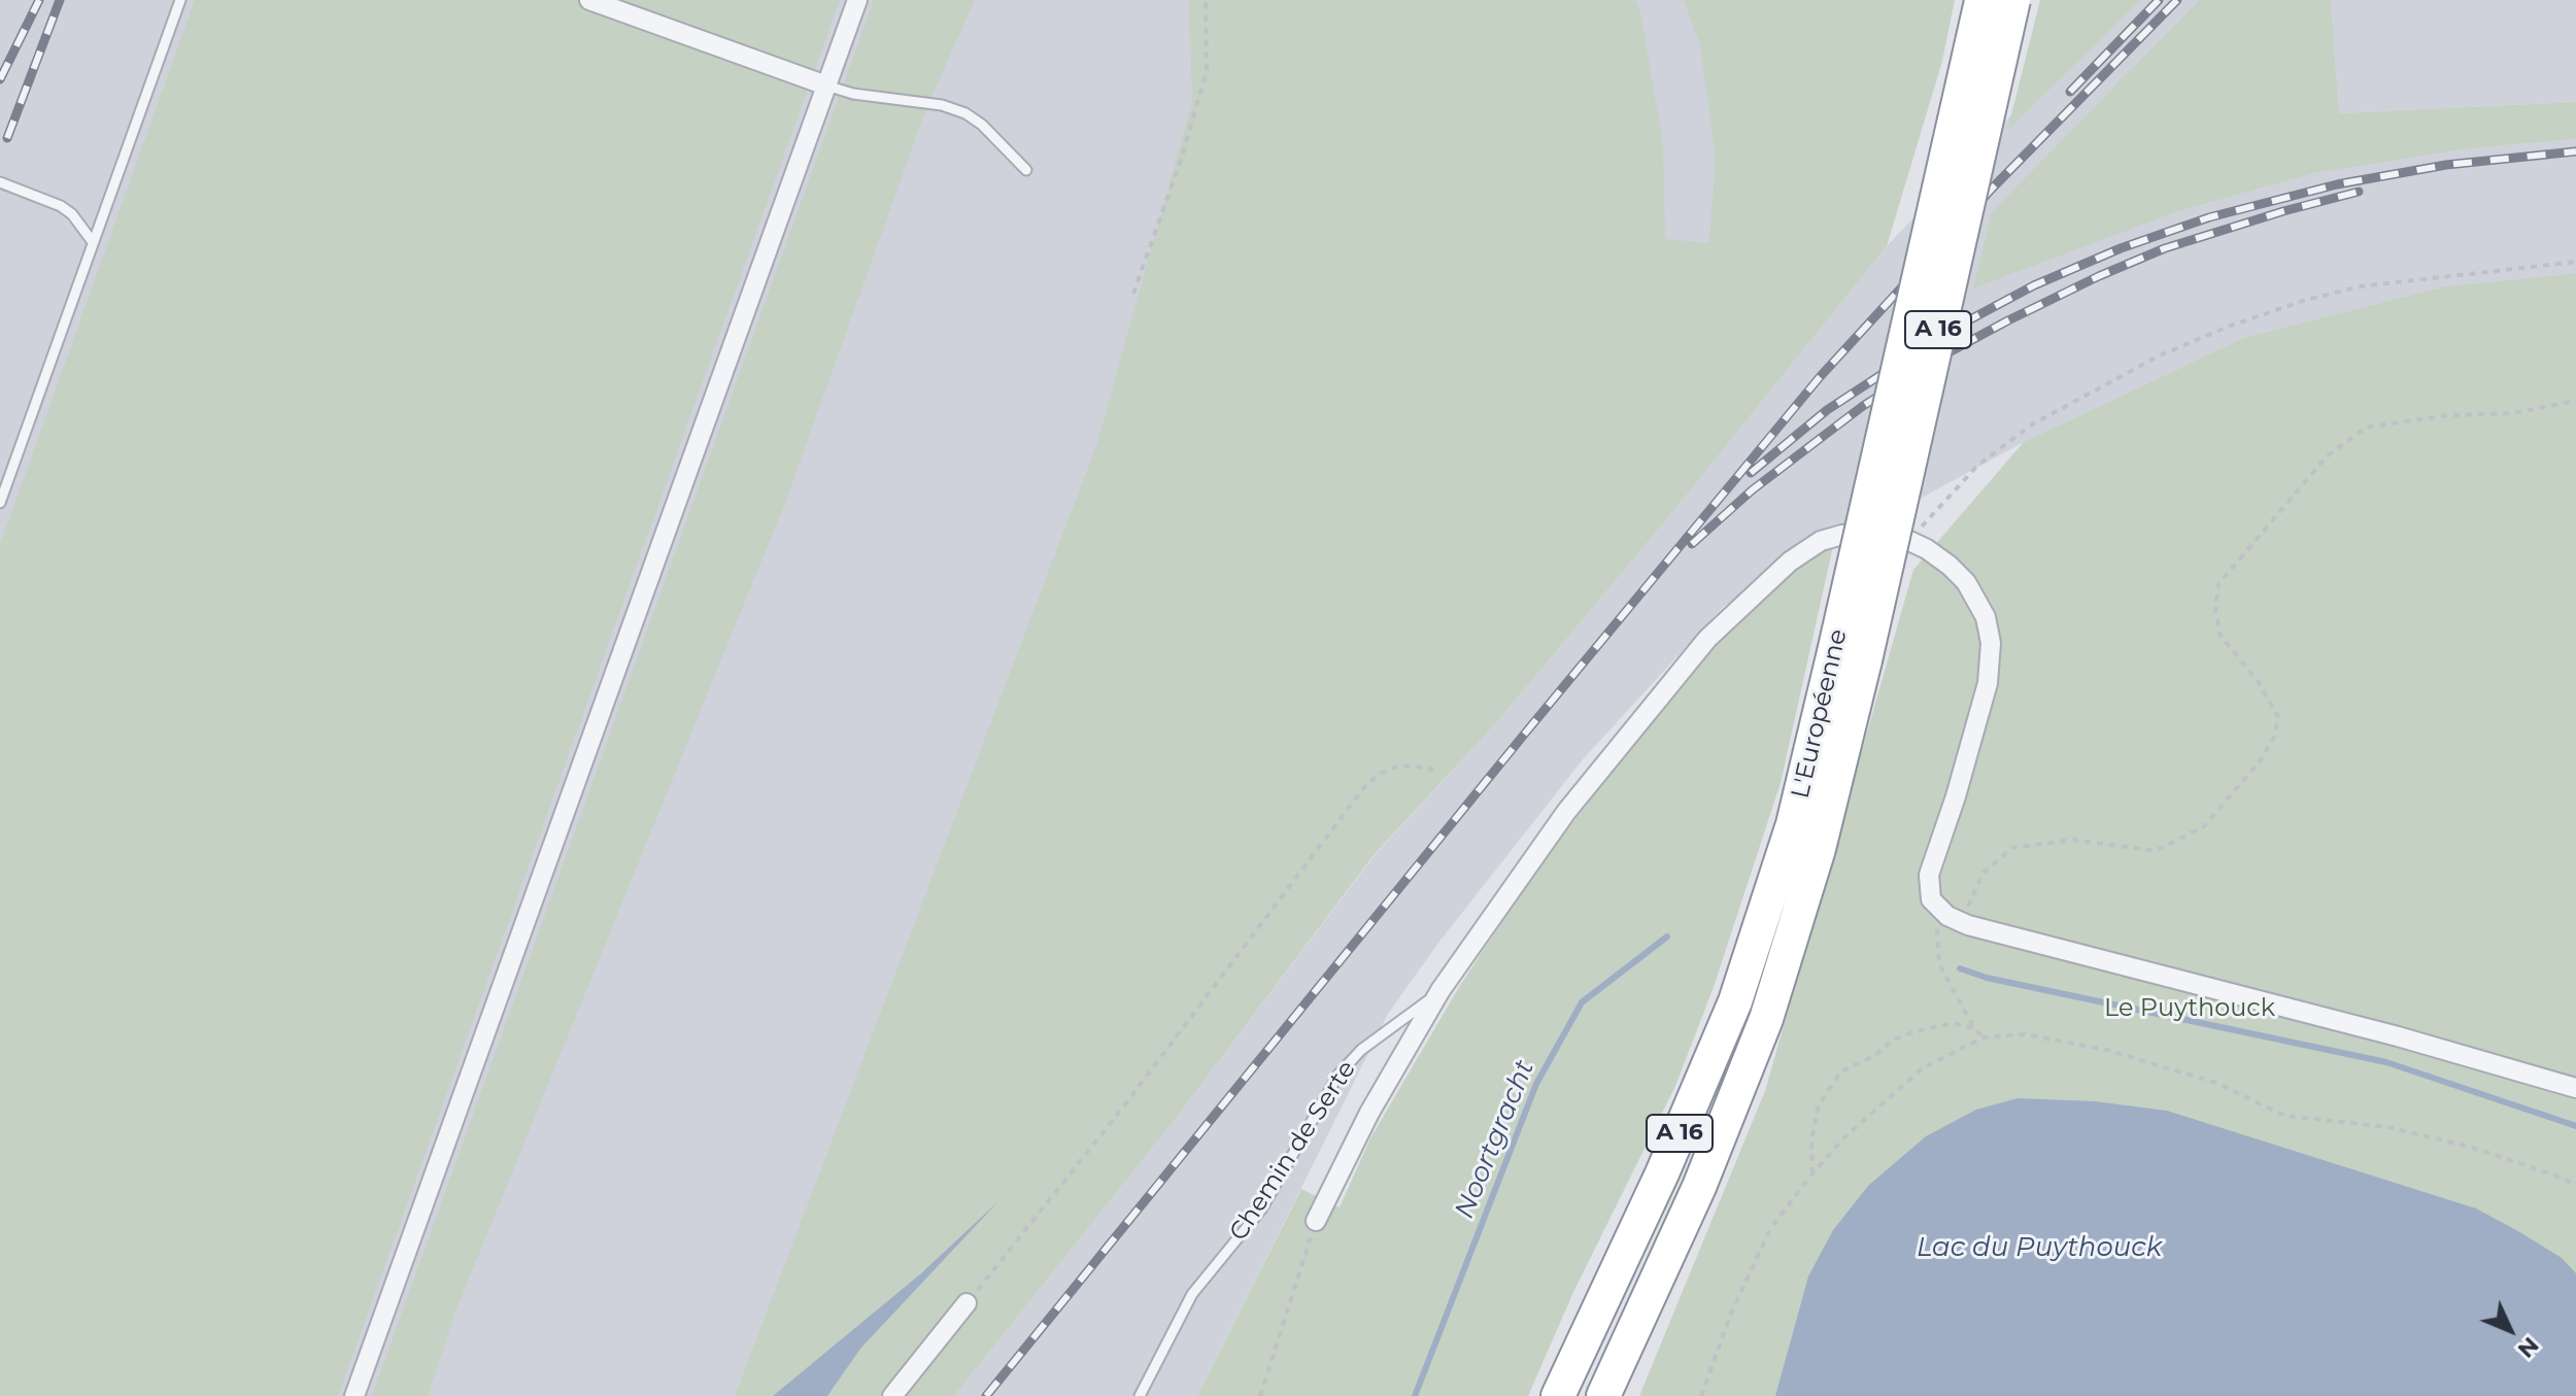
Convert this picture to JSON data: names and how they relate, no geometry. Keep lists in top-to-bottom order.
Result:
{
  "streets": {
    "highway": ["A 16", "L'Européenne"],
    "street": ["Chemin de Serte"]
  },
  "water": ["Noortgracht", "Lac du Puythouck"],
  "parks": ["Le Puythouck"],
  "north": "bottom right"
}
